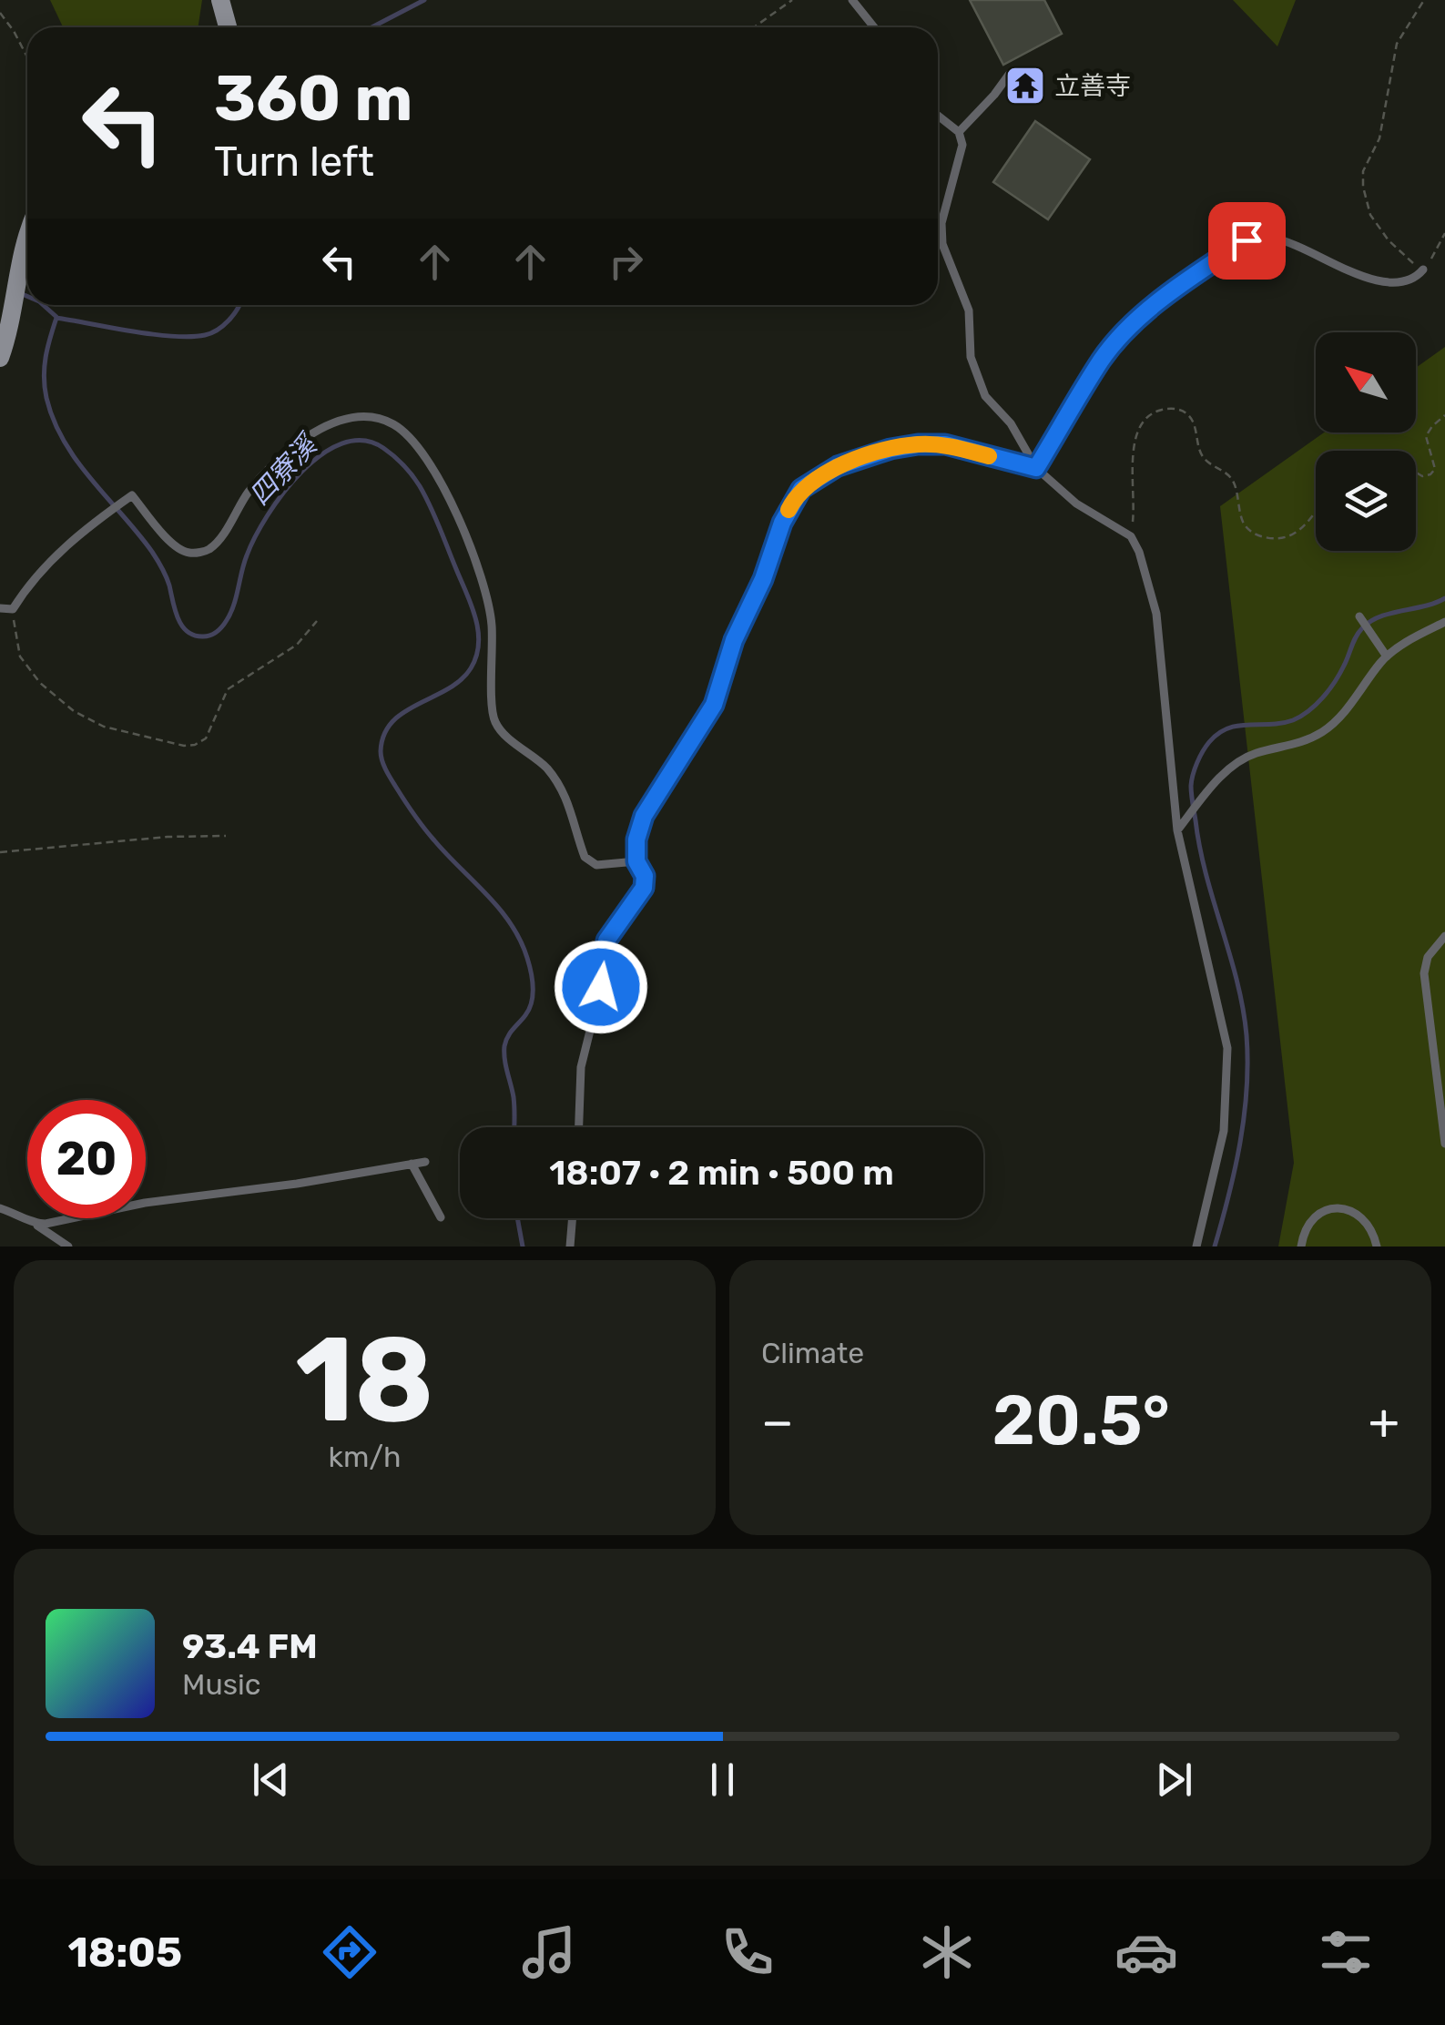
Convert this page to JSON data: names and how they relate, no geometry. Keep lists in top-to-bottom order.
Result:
{
  "water": ["四寮溪"],
  "places": {
    "temple": ["立善寺"]
  },
  "north": "top left",
  "page": {
    "turn": ["360 m", "Turn left"],
    "limit": "20",
    "trip": "18:07 · 2 min · 500 m",
    "tile": [
      ["18", "km/h"],
      "Climate"
    ],
    "heat": ["−", "20.5°", "+"],
    "song": ["93.4 FM", "Music"],
    "tabs": "18:05"
  }
}
